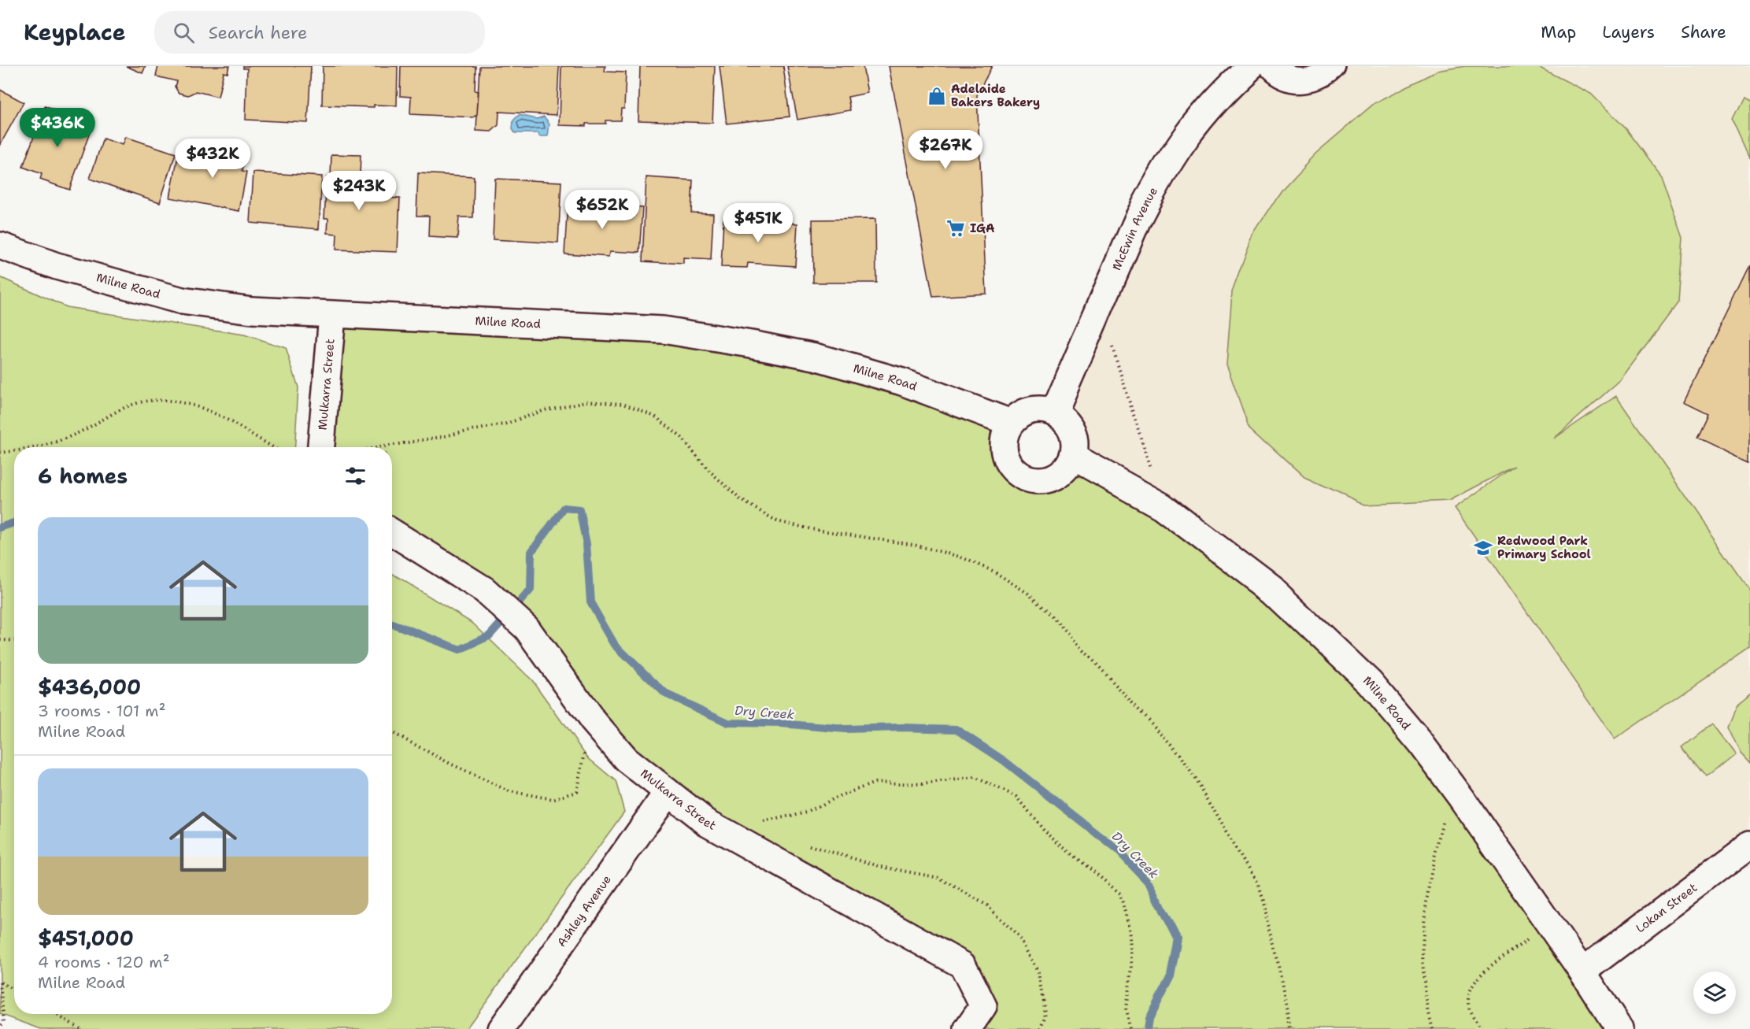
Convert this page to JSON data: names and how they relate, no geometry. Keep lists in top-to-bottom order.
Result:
{
  "streets": {
    "main road": [
      "McEwin Avenue",
      "Milne Road",
      "Mulkarra Street",
      "Lokan Street",
      "Ashley Avenue"
    ]
  },
  "crossings": [
    ["McEwin Avenue", "Milne Road"],
    ["Milne Road", "Mulkarra Street"],
    ["Milne Road", "Lokan Street"],
    ["Mulkarra Street", "Ashley Avenue"]
  ],
  "water": ["Dry Creek"],
  "places": {
    "shop": ["Adelaide Bakers Bakery"],
    "supermarket": ["IGA"],
    "school or university": ["Redwood Park Primary School"]
  },
  "page": {
    "header": "Keyplace",
    "search": "Search here",
    "nav": ["Map", "Layers", "Share"],
    "price": [
      "$436K",
      "$267K",
      "$432K",
      "$243K",
      "$652K",
      "$451K"
    ],
    "heading": "6 homes",
    "list": [
      {
        "name": "$436,000",
        "note": "3 rooms · 101 m² · Milne Road"
      },
      {
        "name": "$451,000",
        "note": "4 rooms · 120 m² · Milne Road"
      }
    ]
  }
}
